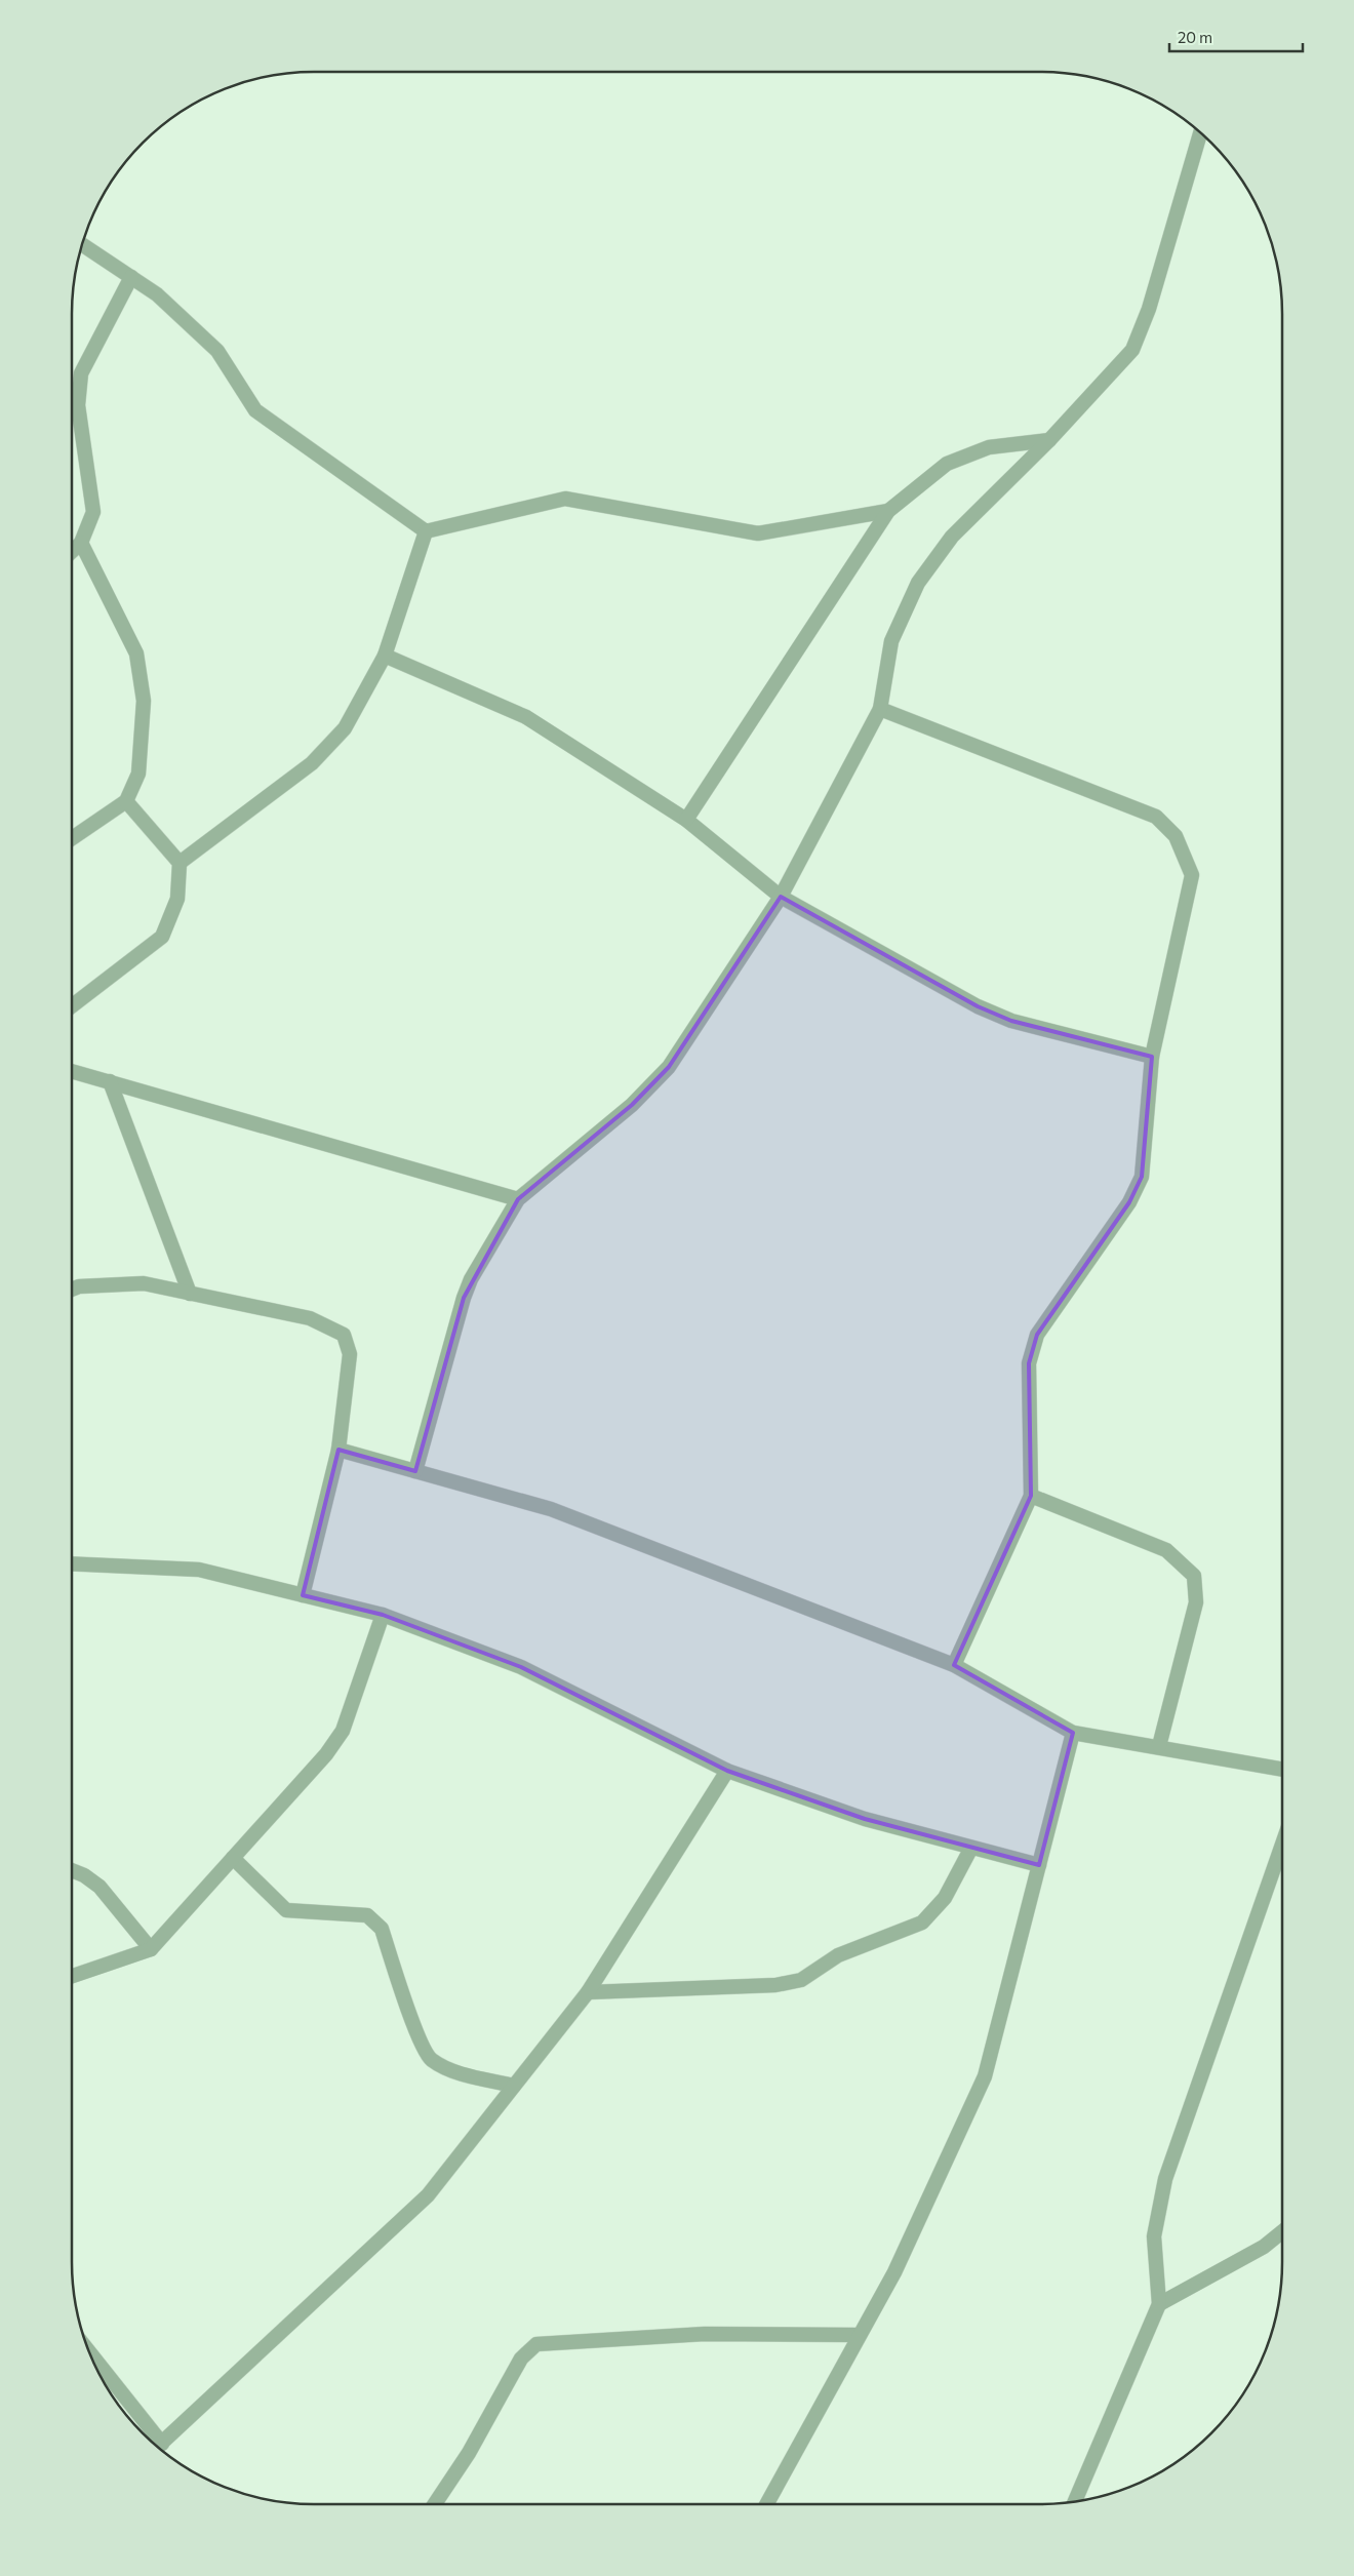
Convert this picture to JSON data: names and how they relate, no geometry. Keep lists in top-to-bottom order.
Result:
{
  "scale_bar": "20 m"
}
